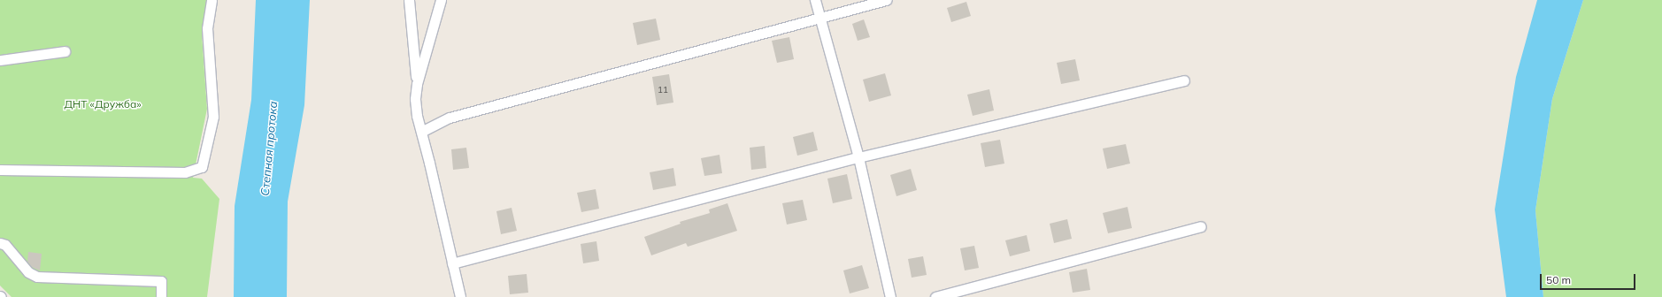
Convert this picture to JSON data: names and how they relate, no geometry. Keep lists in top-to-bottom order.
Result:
{
  "water": ["Степная протока"],
  "parks": ["ДНТ «Дружба»"],
  "house_numbers": ["11"],
  "scale_bar": "50 m"
}
